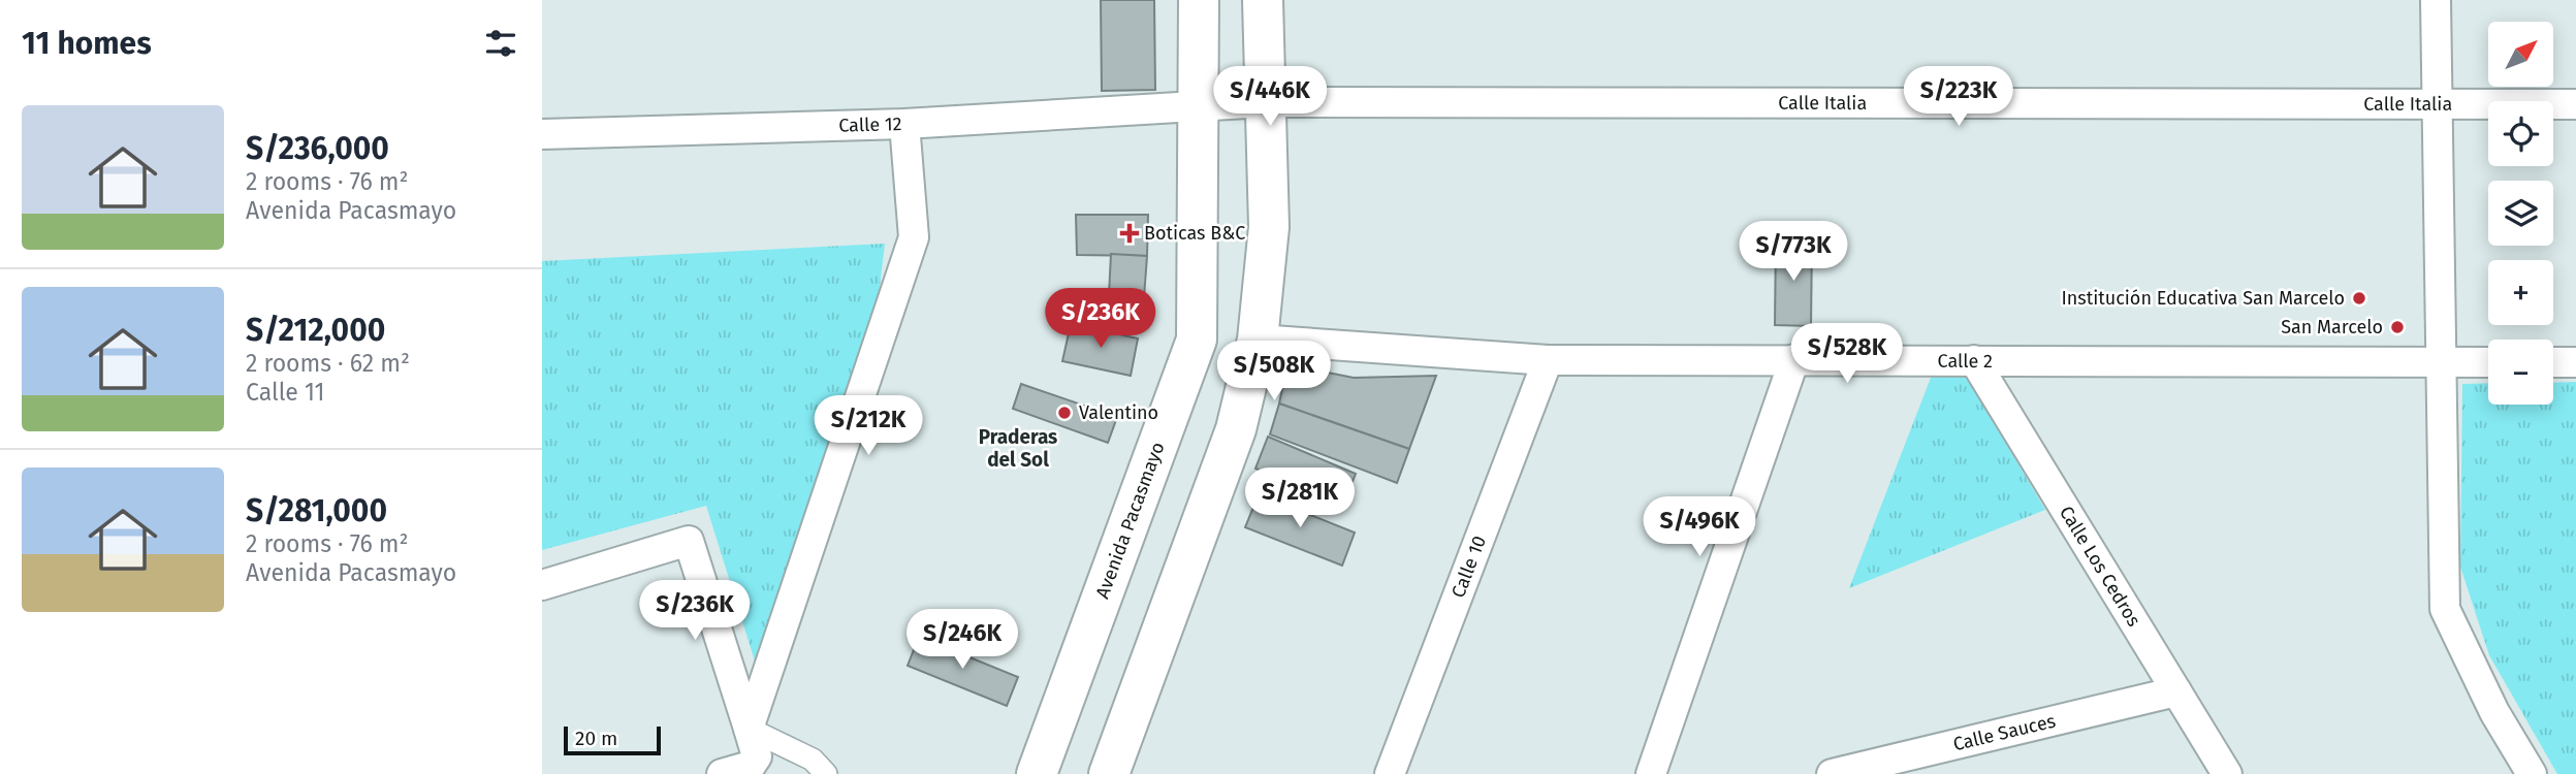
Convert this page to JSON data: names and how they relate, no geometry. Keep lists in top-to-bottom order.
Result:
{
  "streets": {
    "main road": ["Avenida Pacasmayo"],
    "street": [
      "Calle Italia",
      "Calle 12",
      "Calle 2",
      "Calle 10",
      "Calle Los Cedros",
      "Calle Sauces"
    ]
  },
  "crossings": [
    ["Calle Italia", "Calle 12"],
    ["Calle Italia", "Avenida Pacasmayo"],
    ["Calle 12", "Avenida Pacasmayo"],
    ["Calle 2", "Calle 10"],
    ["Calle 2", "Calle Los Cedros"],
    ["Calle Los Cedros", "Calle Sauces"]
  ],
  "districts": ["Praderas del Sol"],
  "places": {
    "health": ["Boticas B&C"],
    "other": ["Institución Educativa San Marcelo", "San Marcelo", "Valentino"]
  },
  "scale_bar": "20 m",
  "north": "top right",
  "page": {
    "heading": "11 homes",
    "map_buttons": ["+", "−"],
    "price": [
      "S/446K",
      "S/223K",
      "S/773K",
      "S/236K",
      "S/528K",
      "S/508K",
      "S/212K",
      "S/281K",
      "S/496K",
      "S/236K",
      "S/246K"
    ],
    "list": [
      {
        "name": "S/236,000",
        "note": "2 rooms · 76 m² · Avenida Pacasmayo"
      },
      {
        "name": "S/212,000",
        "note": "2 rooms · 62 m² · Calle 11"
      },
      {
        "name": "S/281,000",
        "note": "2 rooms · 76 m² · Avenida Pacasmayo"
      }
    ],
    "scale": "20 m"
  }
}
